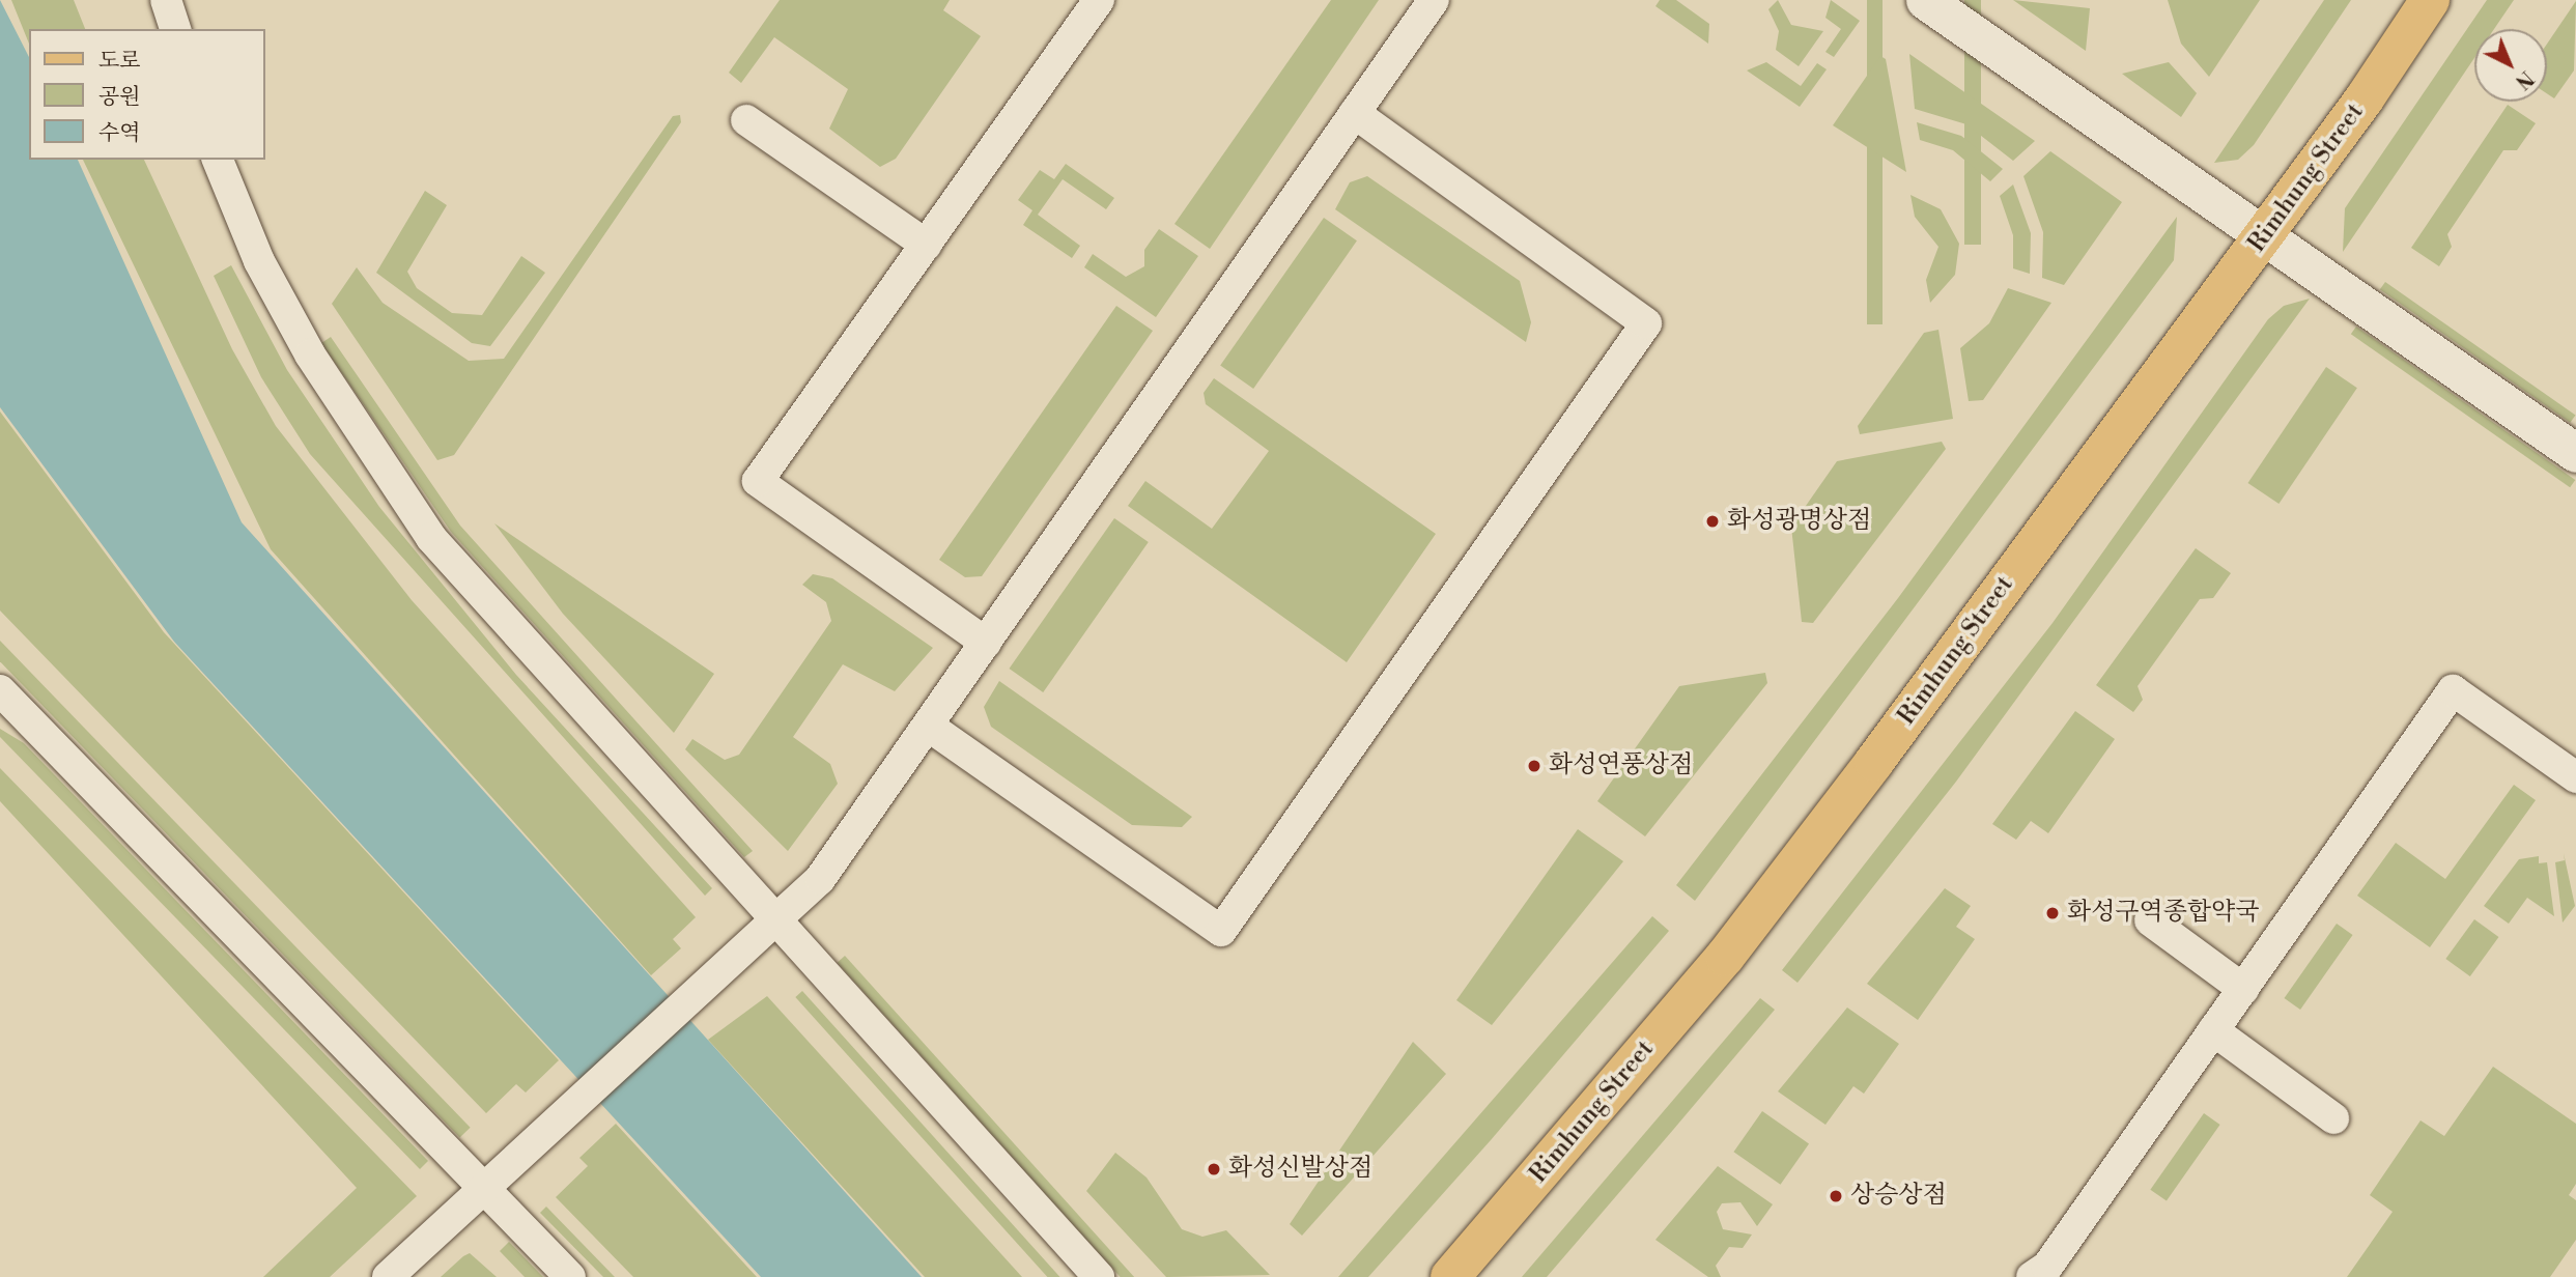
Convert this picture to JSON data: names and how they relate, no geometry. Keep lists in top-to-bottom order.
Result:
{
  "streets": {
    "main road": ["Rimhung Street"]
  },
  "places": [
    "화성광명상점",
    "화성연풍상점",
    "화성구역종합약국",
    "화성신발상점",
    "상승상점"
  ],
  "legend": ["도로", "공원", "수역"],
  "north": "bottom right"
}
